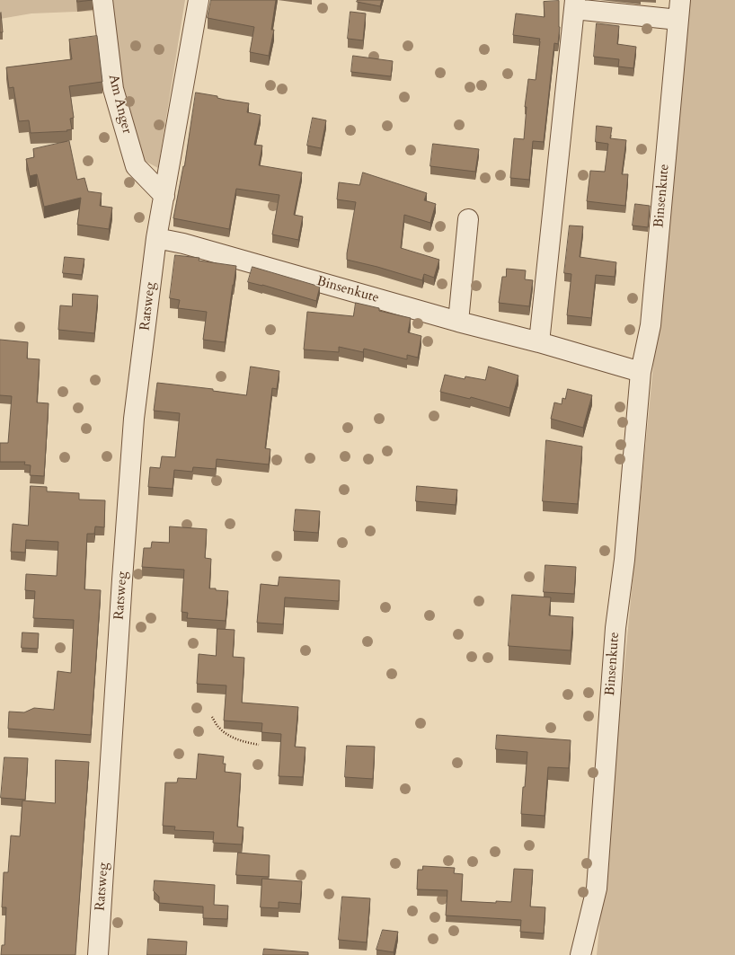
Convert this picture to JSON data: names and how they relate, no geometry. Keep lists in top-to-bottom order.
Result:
{
  "streets": {
    "street": ["Am Anger", "Binsenkute", "Ratsweg"]
  },
  "crossings": [
    ["Binsenkute", "Ratsweg"]
  ]
}
